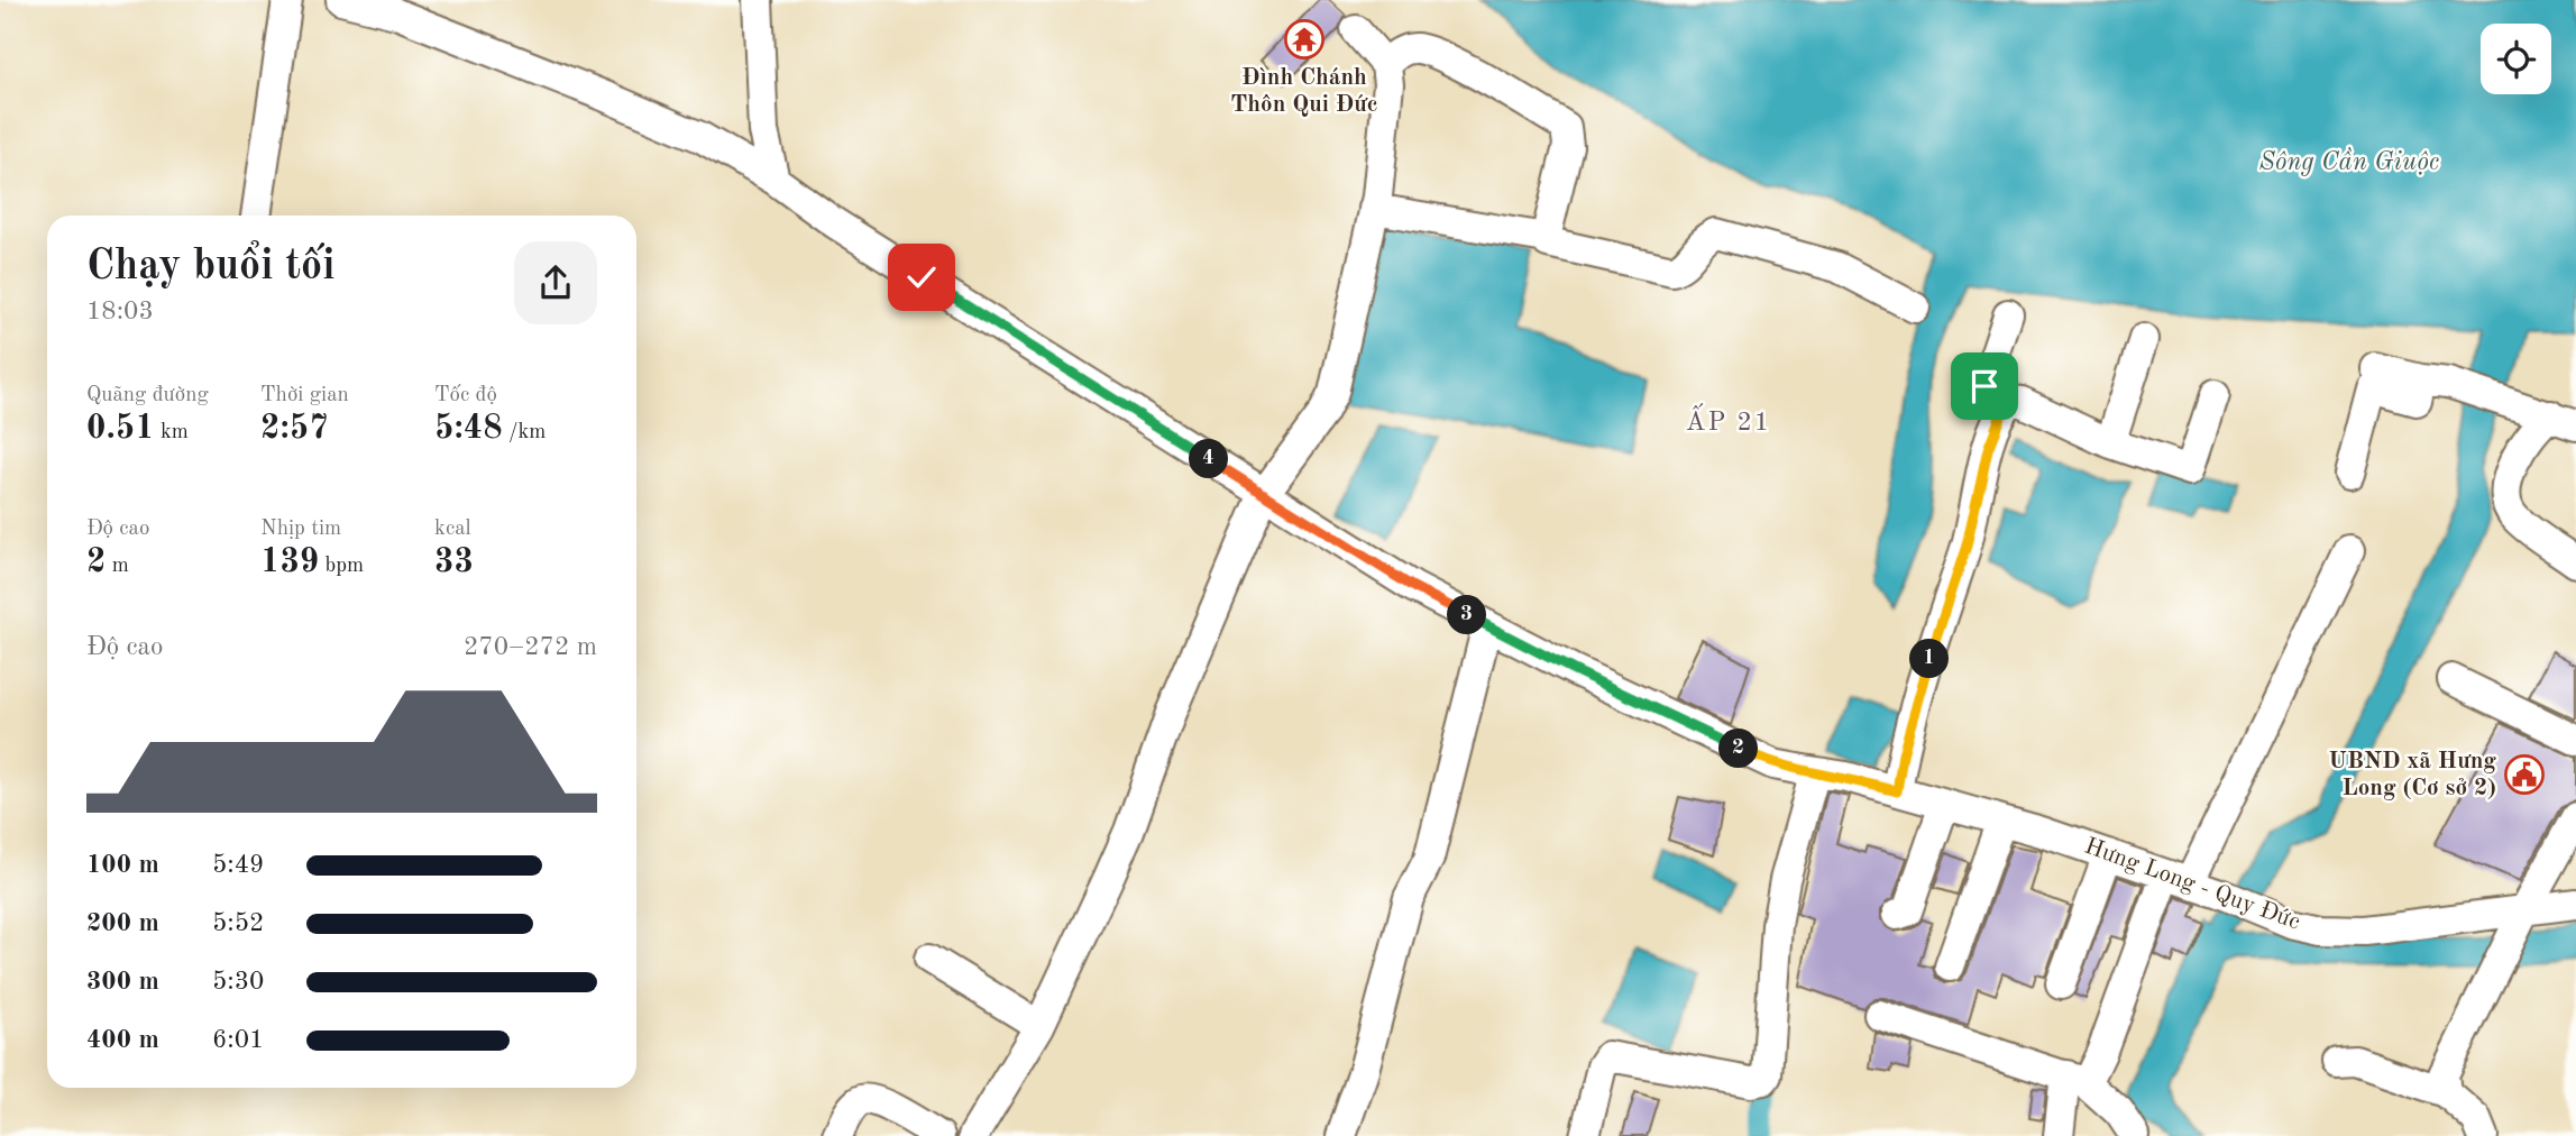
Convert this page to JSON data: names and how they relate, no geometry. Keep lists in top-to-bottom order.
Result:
{
  "streets": {
    "street": ["Hưng Long - Quy Đức"]
  },
  "districts": ["ẤP 21"],
  "water": ["Sông Cần Giuộc"],
  "places": {
    "temple": ["Đình Chánh Thôn Qui Đức"],
    "public building": ["UBND xã Hưng Long (Cơ sở 2)"]
  },
  "page": {
    "heading": ["Chạy buổi tối", "18:03"],
    "stats": [
      ["Quãng đường", "0.51 km"],
      ["Thời gian", "2:57"],
      ["Tốc độ", "5:48 /km"],
      ["Độ cao", "2 m"],
      ["Nhịp tim", "139 bpm"],
      ["kcal", "33"]
    ],
    "pins": [
      "4",
      "3",
      "1",
      "2"
    ],
    "chart": ["Độ cao", "270–272 m"],
    "list": [
      {
        "name": "100 m",
        "note": "5:49"
      },
      {
        "name": "200 m",
        "note": "5:52"
      },
      {
        "name": "300 m",
        "note": "5:30"
      },
      {
        "name": "400 m",
        "note": "6:01"
      }
    ]
  }
}
